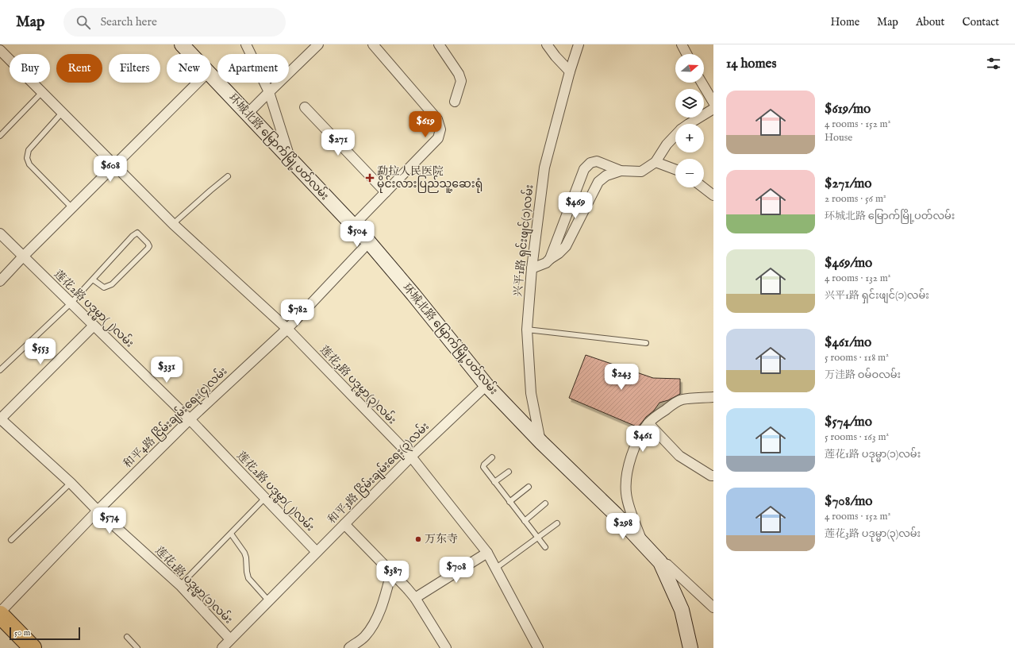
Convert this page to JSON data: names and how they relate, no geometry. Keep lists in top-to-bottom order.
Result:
{
  "streets": {
    "street": [
      "环城北路 မြောက်မြို့ပတ်လမ်း",
      "兴平1路 ရှင်းဖျင်(၁)လမ်း",
      "莲花2路 ပဒုမ္မာ(၂)လမ်း",
      "莲花3路 ပဒုမ္မာ(၃)လမ်း",
      "和平4路 ငြိမ်းချမ်းရေး(၄)လမ်း",
      "和平3路 ငြိမ်းချမ်းရေး(၃)လမ်း",
      "莲花1路 ပဒုမ္မာ(၁)လမ်း"
    ]
  },
  "crossings": [
    ["环城北路 မြောက်မြို့ပတ်လမ်း", "兴平1路 ရှင်းဖျင်(၁)လမ်း"],
    ["环城北路 မြောက်မြို့ပတ်လမ်း", "和平4路 ငြိမ်းချမ်းရေး(၄)လမ်း"],
    ["环城北路 မြောက်မြို့ပတ်လမ်း", "和平3路 ငြိမ်းချမ်းရေး(၃)လမ်း"],
    ["莲花2路 ပဒုမ္မာ(၂)လမ်း", "和平4路 ငြိမ်းချမ်းရေး(၄)လမ်း"],
    ["莲花2路 ပဒုမ္မာ(၂)လမ်း", "和平3路 ငြိမ်းချမ်းရေး(၃)လမ်း"],
    ["莲花3路 ပဒုမ္မာ(၃)လမ်း", "和平4路 ငြိမ်းချမ်းရေး(၄)လမ်း"],
    ["莲花3路 ပဒုမ္မာ(၃)လမ်း", "和平3路 ငြိမ်းချမ်းရေး(၃)လမ်း"],
    ["和平4路 ငြိမ်းချမ်းရေး(၄)လမ်း", "莲花1路 ပဒုမ္မာ(၁)လမ်း"],
    ["和平3路 ငြိမ်းချမ်းရေး(၃)လမ်း", "莲花1路 ပဒုမ္မာ(၁)လမ်း"]
  ],
  "places": {
    "health": ["勐拉人民医院 မိုင်းလားပြည်သူ့ဆေးရုံ"],
    "other": ["万东寺"]
  },
  "scale_bar": "50 m",
  "north": "right",
  "page": {
    "header": "Map",
    "search": "Search here",
    "nav": [
      "Home",
      "Map",
      "About",
      "Contact"
    ],
    "heading": "14 homes",
    "map_buttons": ["+", "−"],
    "chip": [
      "Buy",
      "Rent",
      "Filters",
      "New",
      "Apartment"
    ],
    "list": [
      {
        "name": "$619/mo",
        "note": "4 rooms · 152 m² · House"
      },
      {
        "name": "$271/mo",
        "note": "2 rooms · 56 m² · 环城北路 မြောက်မြို့ပတ်လမ်း"
      },
      {
        "name": "$469/mo",
        "note": "4 rooms · 132 m² · 兴平1路 ရှင်းဖျင်(၁)လမ်း"
      },
      {
        "name": "$461/mo",
        "note": "5 rooms · 118 m² · 万洼路 ဝမ်ဝလမ်း"
      },
      {
        "name": "$574/mo",
        "note": "5 rooms · 163 m² · 莲花1路 ပဒုမ္မာ(၁)လမ်း"
      },
      {
        "name": "$708/mo",
        "note": "4 rooms · 152 m² · 莲花3路 ပဒုမ္မာ(၃)လမ်း"
      }
    ],
    "price": [
      "$619",
      "$271",
      "$608",
      "$469",
      "$504",
      "$782",
      "$553",
      "$331",
      "$243",
      "$461",
      "$574",
      "$298",
      "$708",
      "$387"
    ],
    "scale": "50 m"
  }
}
